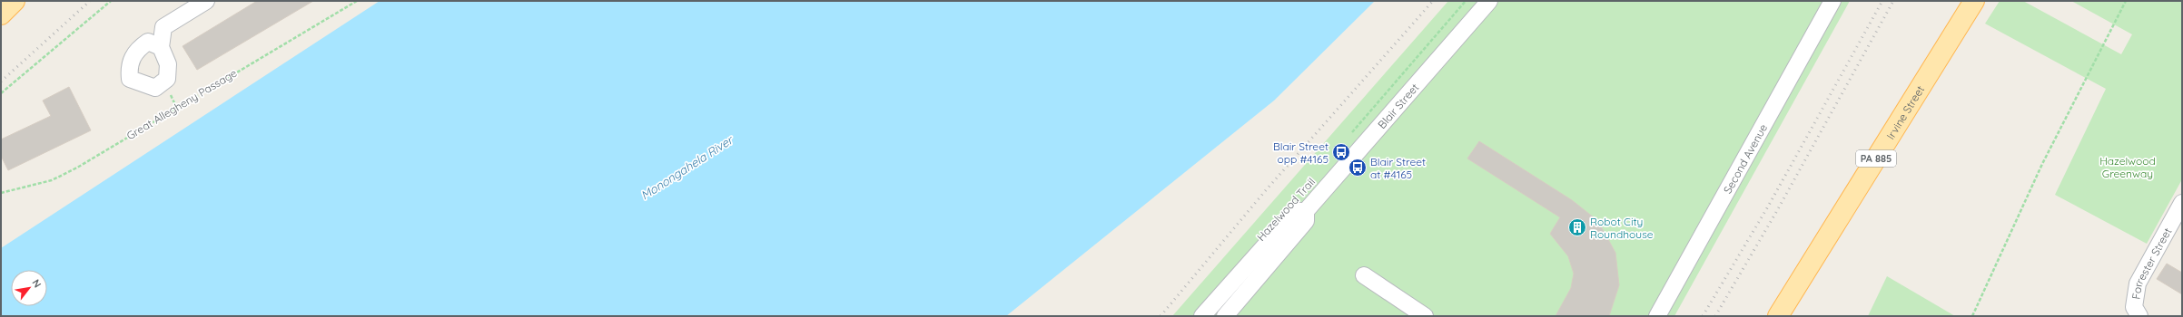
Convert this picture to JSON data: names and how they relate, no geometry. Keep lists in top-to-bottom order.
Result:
{
  "streets": {
    "main road": ["Irvine Street", "PA 885"],
    "street": ["Blair Street", "Second Avenue", "Forrester Street"],
    "path": ["Great Allegheny Passage"]
  },
  "water": ["Monongahela River"],
  "parks": ["Hazelwood Greenway"],
  "places": {
    "bus stop": ["Blair Street opp #4165", "Blair Street at #4165"],
    "building": ["Robot City Roundhouse"]
  },
  "north": "top right"
}
